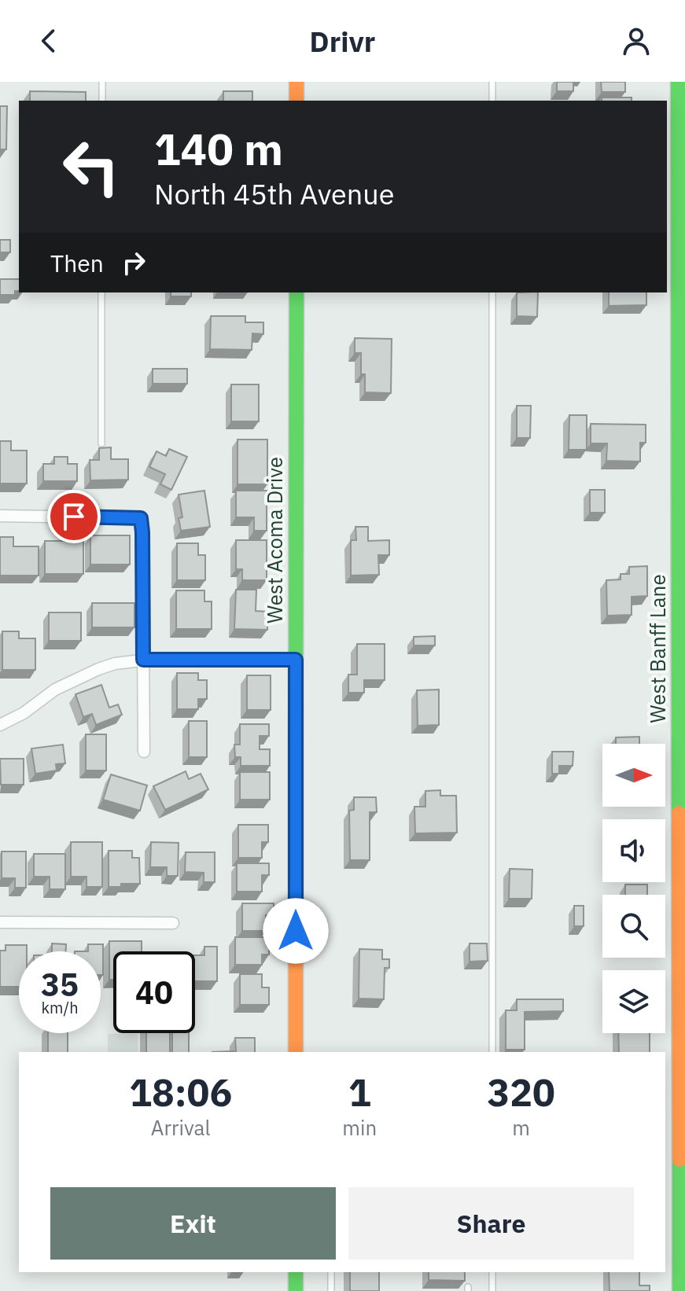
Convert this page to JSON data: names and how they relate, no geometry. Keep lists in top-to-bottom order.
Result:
{
  "streets": {
    "street": ["West Acoma Drive", "West Banff Lane"]
  },
  "north": "right",
  "page": {
    "header": "Drivr",
    "turn": ["140 m", "North 45th Avenue"],
    "then": "Then",
    "speed": "35 km/h",
    "limit": "40",
    "eta": [
      "18:06",
      "Arrival",
      "1",
      "min",
      "320",
      "m"
    ],
    "buttons": ["Exit", "Share"]
  }
}
